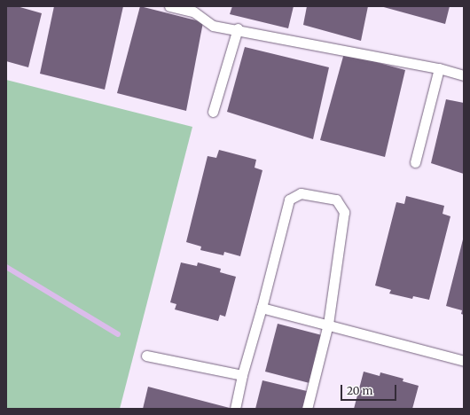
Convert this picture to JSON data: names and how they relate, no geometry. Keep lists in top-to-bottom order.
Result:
{
  "scale_bar": "20 m"
}
